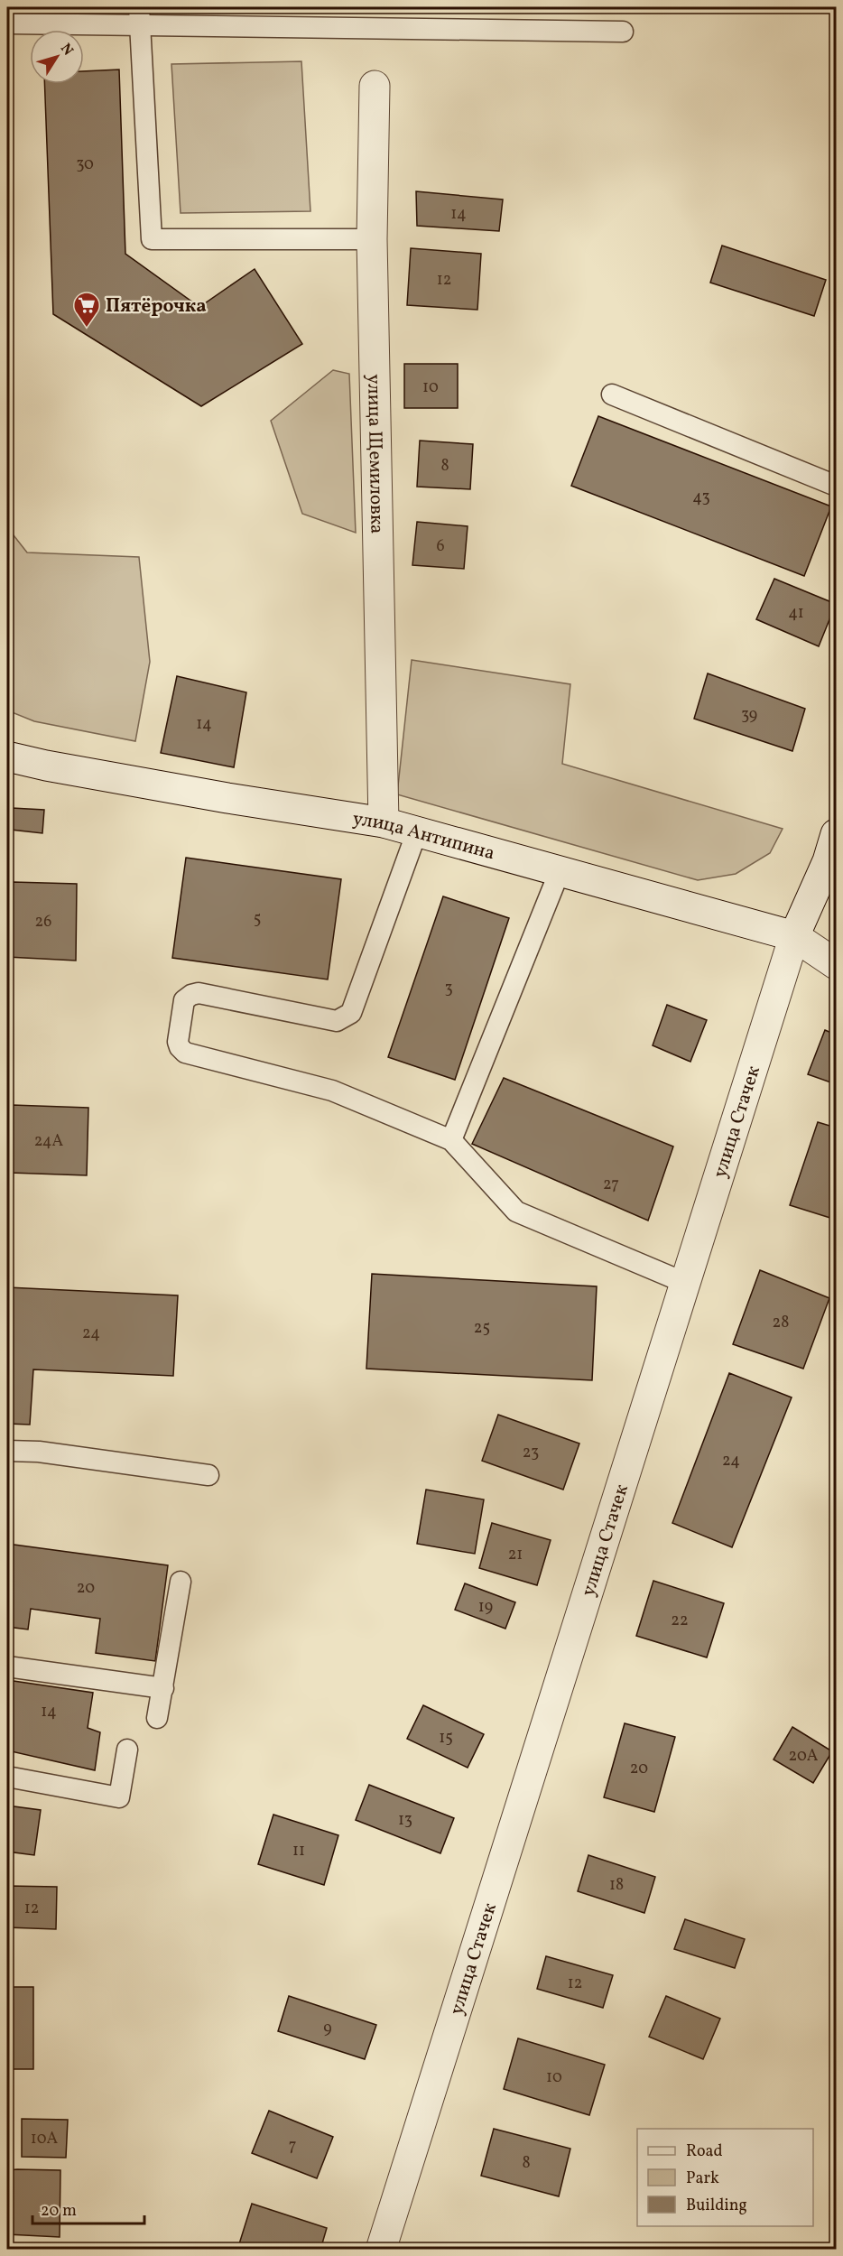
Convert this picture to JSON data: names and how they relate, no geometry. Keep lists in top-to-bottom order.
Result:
{
  "streets": {
    "street": ["улица Щемиловка", "улица Антипина", "улица Стачек"]
  },
  "crossings": [
    ["улица Щемиловка", "улица Антипина"],
    ["улица Антипина", "улица Стачек"]
  ],
  "places": {
    "supermarket": ["Пятёрочка"]
  },
  "house_numbers": [
    "30",
    "14",
    "12",
    "10",
    "8",
    "43",
    "6",
    "41",
    "39",
    "14",
    "5",
    "26",
    "3",
    "24А",
    "27",
    "28",
    "25",
    "24",
    "23",
    "24",
    "21",
    "20",
    "19",
    "22",
    "14",
    "15",
    "20А",
    "20",
    "13",
    "11",
    "18",
    "12",
    "12",
    "9",
    "10",
    "10А",
    "7",
    "8"
  ],
  "legend": ["Road", "Park", "Building"],
  "scale_bar": "20 m",
  "north": "top right"
}
